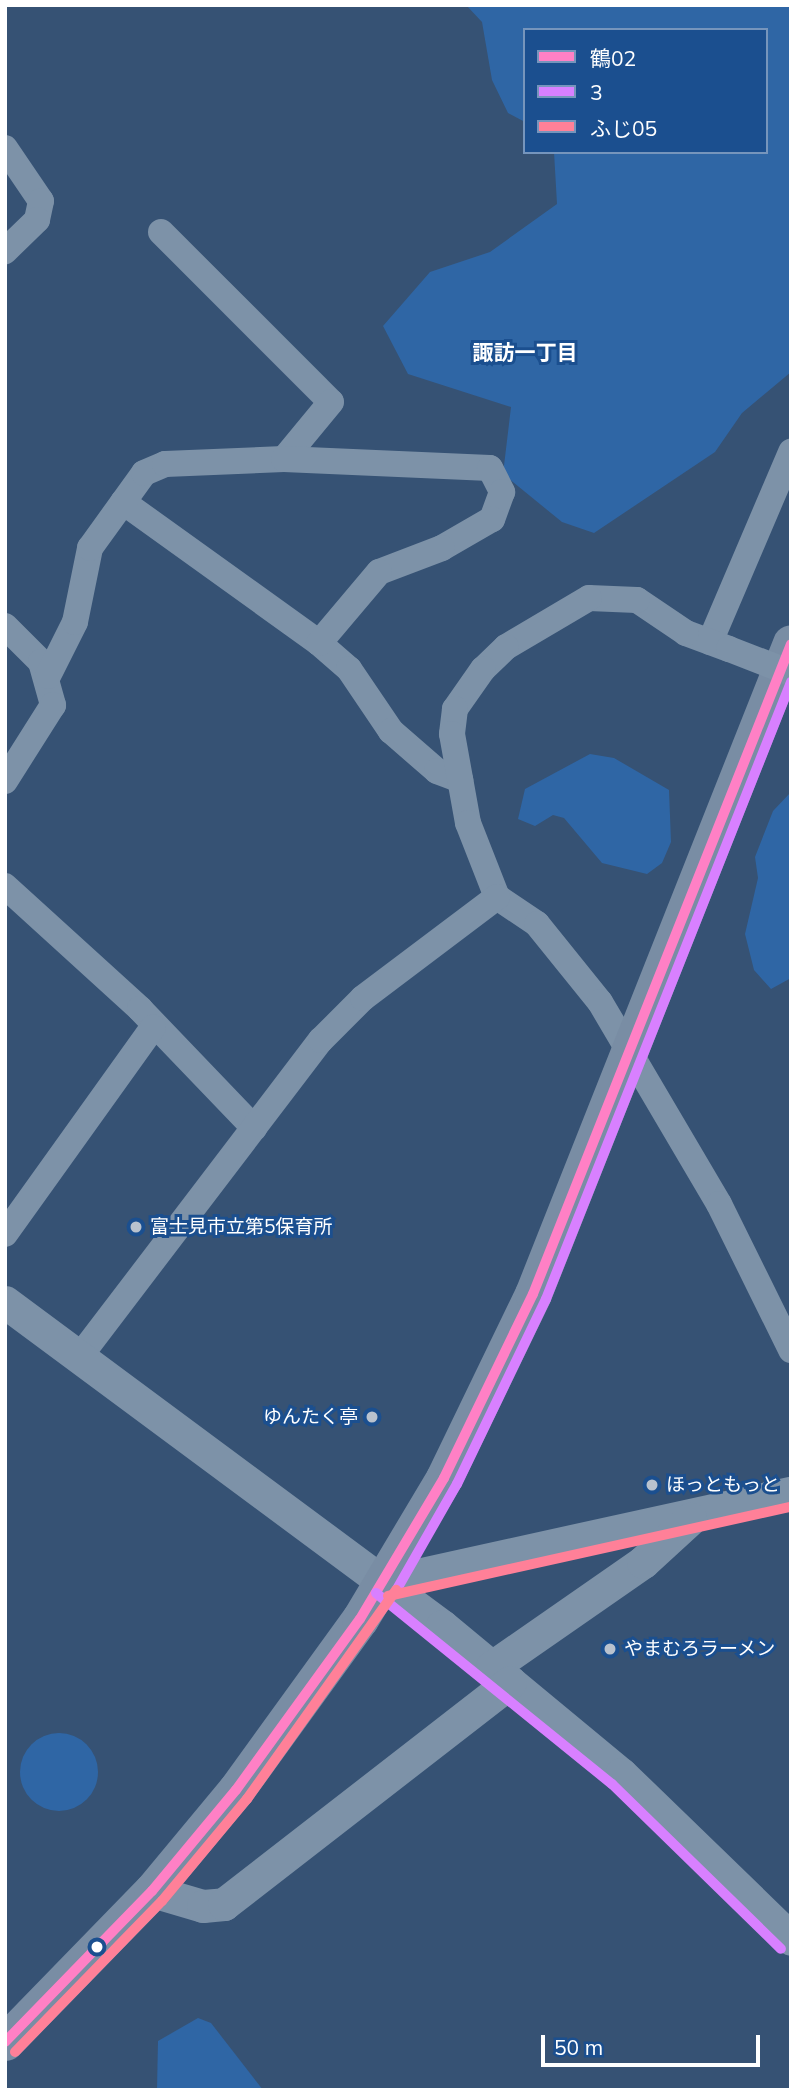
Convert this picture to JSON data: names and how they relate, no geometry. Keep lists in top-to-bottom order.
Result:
{
  "districts": ["諏訪一丁目"],
  "places": [
    "富士見市立第5保育所",
    "ゆんたく亭",
    "ほっともっと",
    "やまむろラーメン"
  ],
  "lines": ["transit line 鶴02", "transit line 3", "transit line ふじ05"],
  "legend": ["鶴02", "3", "ふじ05"],
  "scale_bar": "50 m"
}
